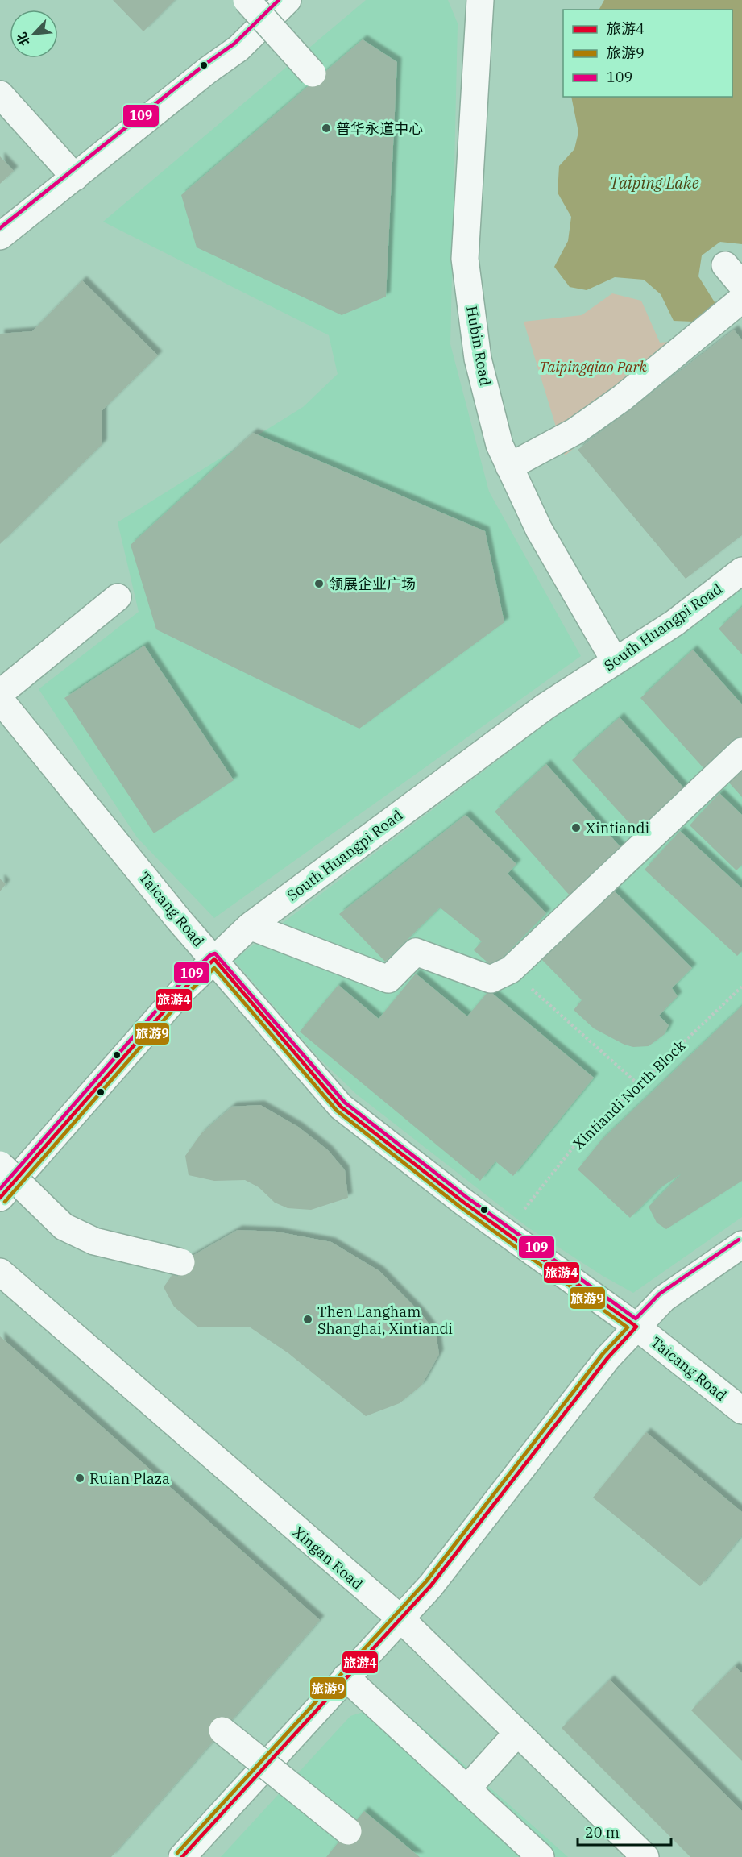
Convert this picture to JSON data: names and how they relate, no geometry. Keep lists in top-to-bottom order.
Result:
{
  "streets": {
    "street": [
      "Hubin Road",
      "South Huangpi Road",
      "Taicang Road",
      "Xingan Road"
    ],
    "path": ["Xintiandi North Block"]
  },
  "crossings": [
    ["Hubin Road", "South Huangpi Road"],
    ["South Huangpi Road", "Taicang Road"],
    ["Taicang Road", "Xintiandi North Block"]
  ],
  "water": ["Taiping Lake"],
  "parks": ["Taipingqiao Park"],
  "places": [
    "普华永道中心",
    "领展企业广场",
    "Xintiandi",
    "Then Langham Shanghai, Xintiandi",
    "Ruian Plaza"
  ],
  "lines": ["transit line 109", "transit line 旅游4", "transit line 旅游9"],
  "legend": ["旅游4", "旅游9", "109"],
  "scale_bar": "20 m",
  "north": "bottom left"
}
